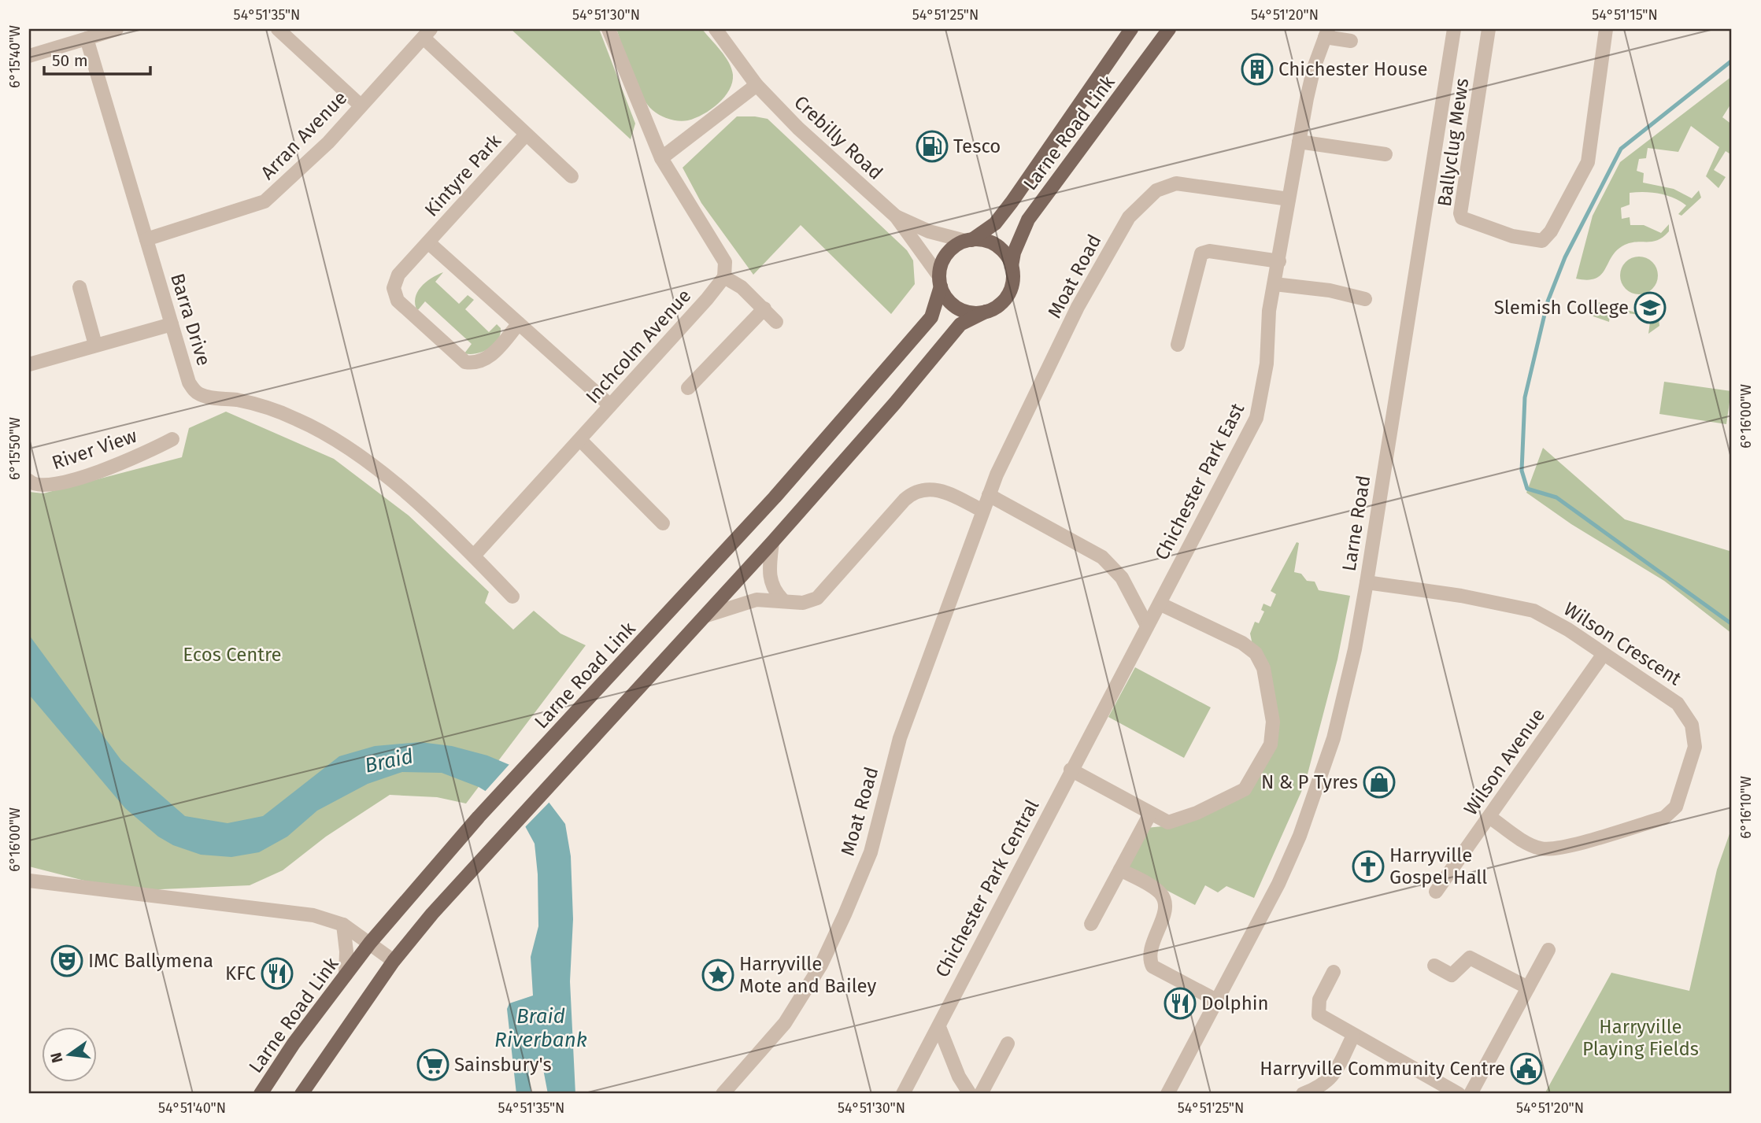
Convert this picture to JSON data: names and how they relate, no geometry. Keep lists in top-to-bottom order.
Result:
{
  "streets": {
    "main road": ["Larne Road Link"],
    "street": [
      "Arran Avenue",
      "Crebilly Road",
      "Ballyclug Mews",
      "Kintyre Park",
      "Moat Road",
      "Barra Drive",
      "Inchcolm Avenue",
      "River View",
      "Chichester Park East",
      "Larne Road",
      "Wilson Crescent",
      "Wilson Avenue",
      "Chichester Park Central"
    ]
  },
  "crossings": [
    ["Larne Road Link", "Crebilly Road"],
    ["Arran Avenue", "Kintyre Park"],
    ["Arran Avenue", "Barra Drive"],
    ["Kintyre Park", "Inchcolm Avenue"],
    ["Moat Road", "Chichester Park East"],
    ["Barra Drive", "Inchcolm Avenue"],
    ["Chichester Park East", "Chichester Park Central"],
    ["Larne Road", "Wilson Crescent"],
    ["Wilson Crescent", "Wilson Avenue"]
  ],
  "water": ["Braid", "Braid Riverbank"],
  "parks": ["Ecos Centre", "Harryville Playing Fields"],
  "places": {
    "building": ["Chichester House"],
    "fuel station": ["Tesco"],
    "school or university": ["Slemish College"],
    "shop": ["N & P Tyres"],
    "church": ["Harryville Gospel Hall"],
    "theatre": ["IMC Ballymena"],
    "restaurant": ["KFC", "Dolphin"],
    "place": ["Harryville Mote and Bailey"],
    "supermarket": ["Sainsbury's"],
    "public building": ["Harryville Community Centre"]
  },
  "scale_bar": "50 m",
  "north": "left",
  "coordinates": [
    "54°51'35\"N",
    "54°51'30\"N",
    "54°51'25\"N",
    "54°51'20\"N",
    "54°51'15\"N",
    "6°15'40\"W",
    "6°16'00\"W",
    "6°15'50\"W",
    "6°16'10\"W",
    "54°51'40\"N"
  ]
}
